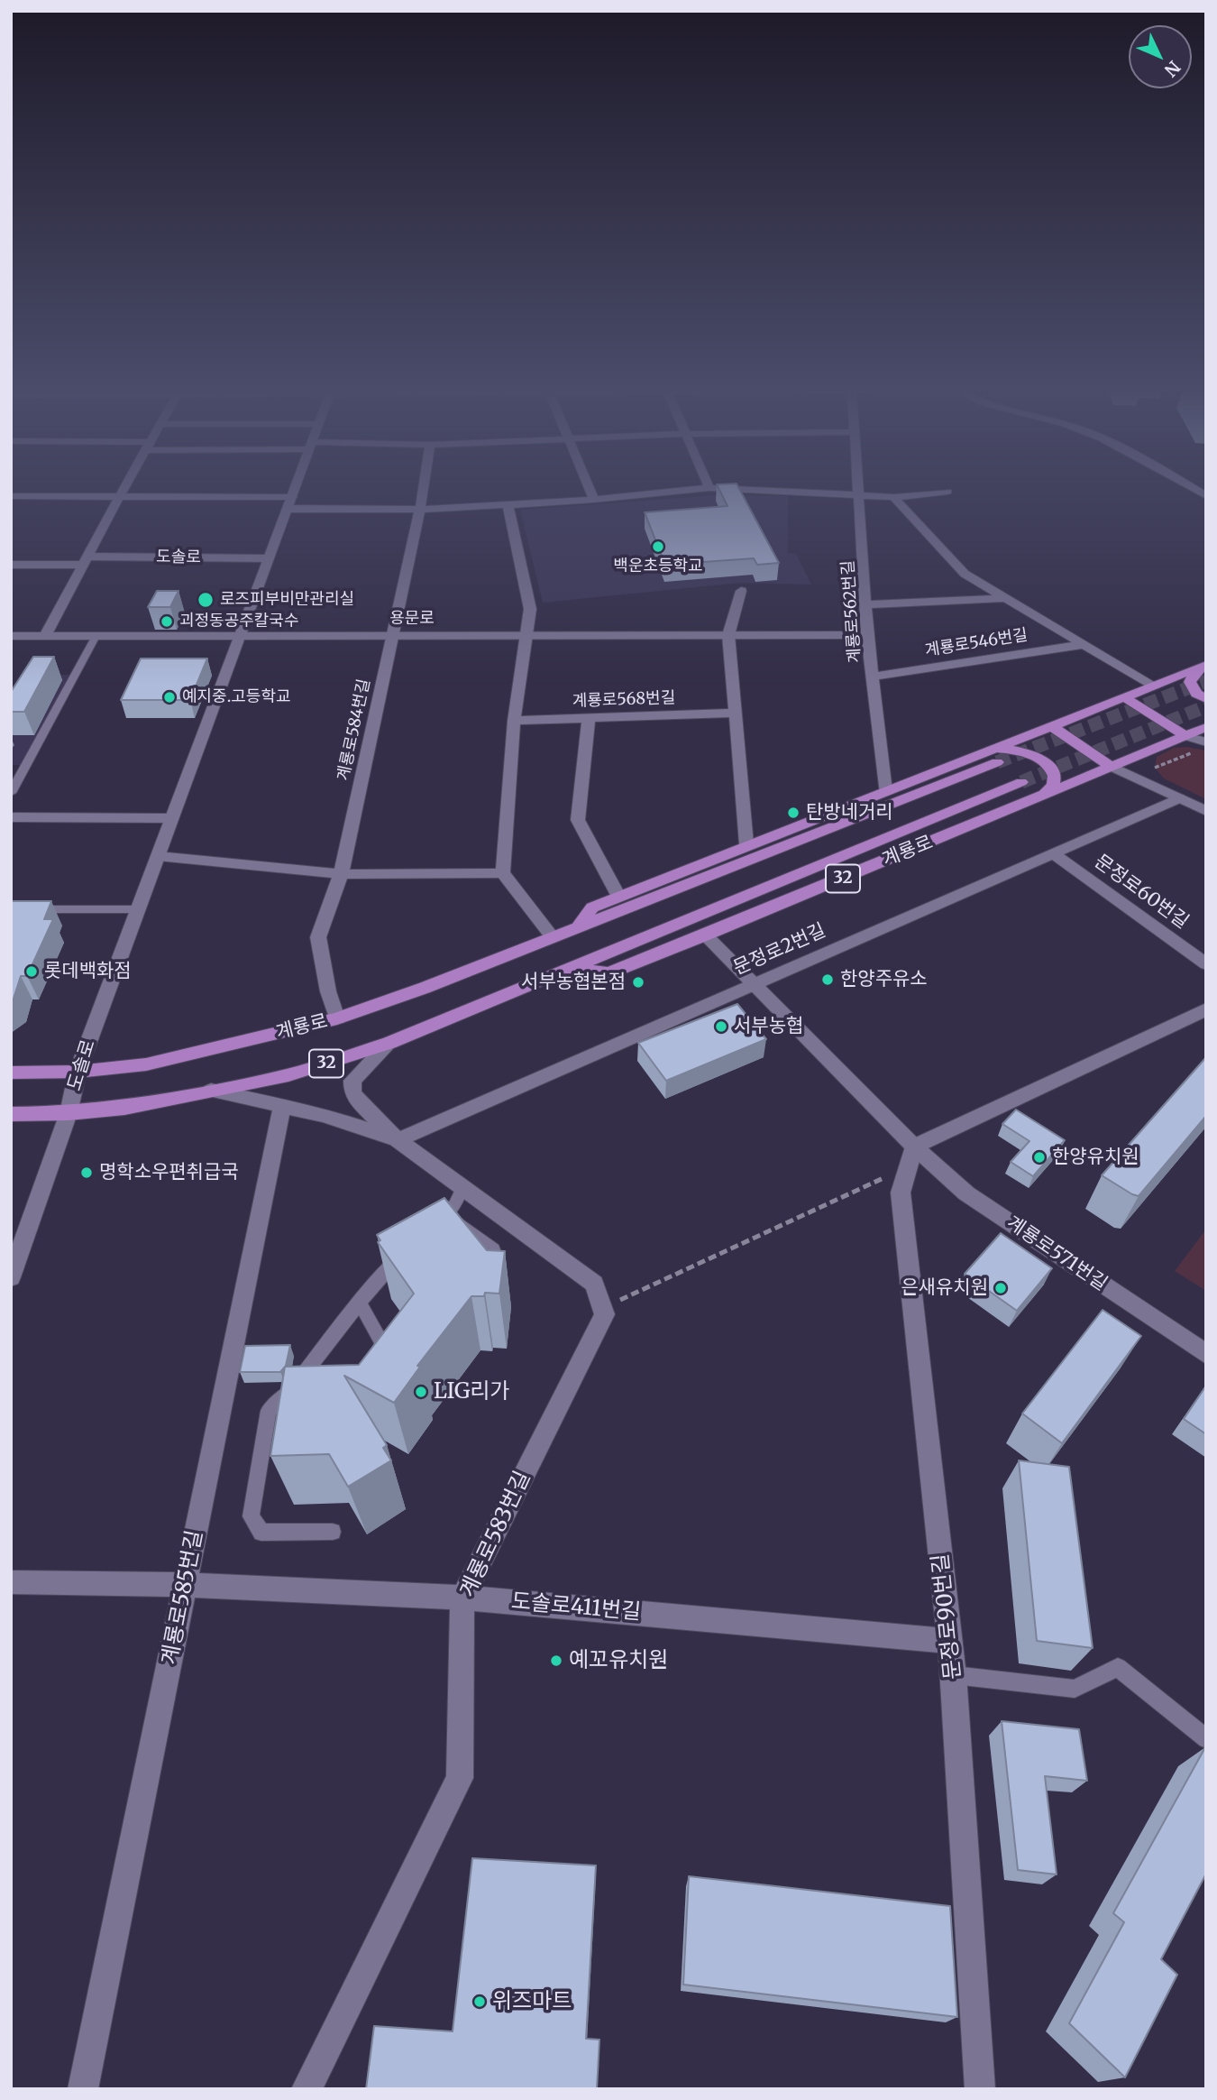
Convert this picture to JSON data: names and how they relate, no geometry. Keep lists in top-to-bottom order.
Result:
{
  "streets": {
    "main road": ["계룡로", "32"],
    "street": [
      "도솔로",
      "계룡로562번길",
      "용문로",
      "계룡로546번길",
      "계룡로568번길",
      "계룡로584번길",
      "문정로60번길",
      "문정로2번길",
      "계룡로571번길",
      "계룡로583번길",
      "계룡로585번길",
      "도솔로411번길",
      "문정로90번길"
    ]
  },
  "crossings": [
    ["도솔로", "용문로"],
    ["도솔로", "계룡로"],
    ["계룡로562번길", "용문로"],
    ["계룡로562번길", "계룡로546번길"],
    ["계룡로562번길", "계룡로"],
    ["용문로", "계룡로584번길"],
    ["계룡로546번길", "계룡로"],
    ["계룡로584번길", "계룡로"],
    ["계룡로", "계룡로571번길"],
    ["문정로60번길", "문정로2번길"],
    ["문정로2번길", "계룡로571번길"],
    ["계룡로571번길", "문정로90번길"],
    ["계룡로583번길", "도솔로411번길"],
    ["계룡로585번길", "도솔로411번길"],
    ["도솔로411번길", "문정로90번길"]
  ],
  "places": [
    "백운초등학교",
    "로즈피부비만관리실",
    "괴정동공주칼국수",
    "예지중.고등학교",
    "탄방네거리",
    "롯데백화점",
    "한양주유소",
    "서부농협본점",
    "서부농협",
    "한양유치원",
    "명학소우편취급국",
    "은새유치원",
    "LIG리가",
    "예꼬유치원",
    "위즈마트"
  ],
  "north": "bottom right"
}
